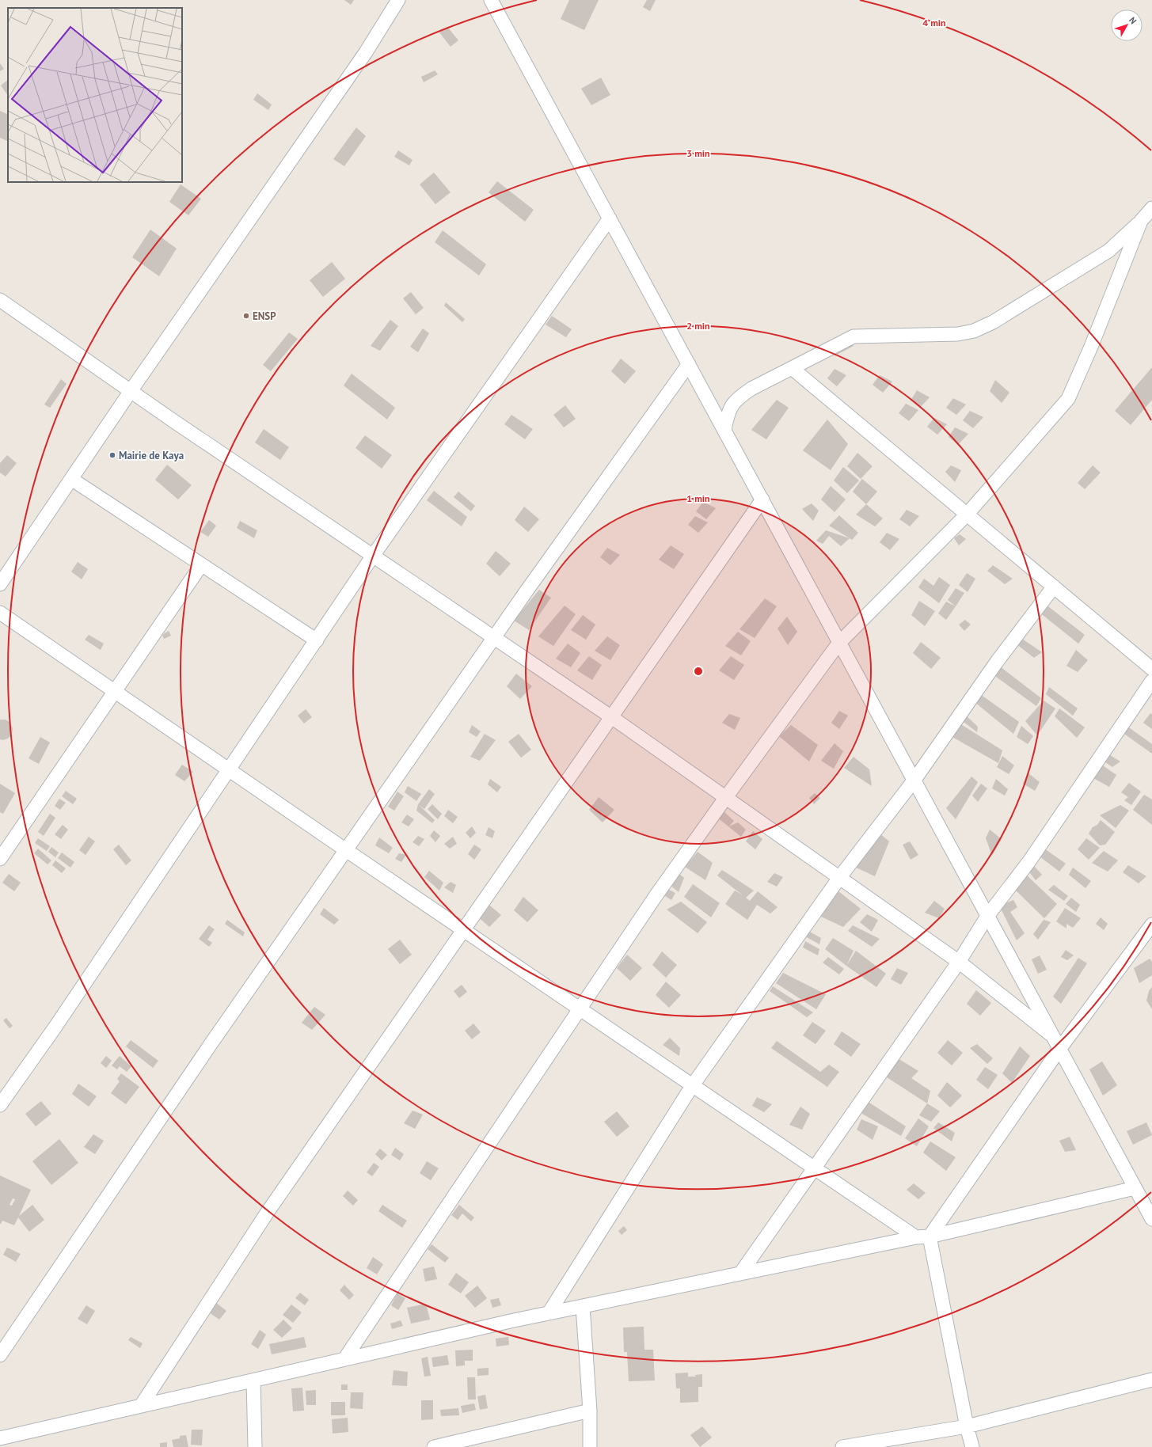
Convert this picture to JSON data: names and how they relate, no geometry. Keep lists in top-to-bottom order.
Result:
{
  "places": ["ENSP", "Mairie de Kaya"],
  "north": "top right",
  "rings": [
    "4 min",
    "3 min",
    "2 min",
    "1 min"
  ]
}
